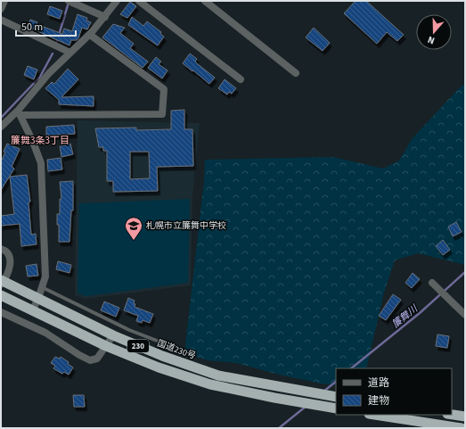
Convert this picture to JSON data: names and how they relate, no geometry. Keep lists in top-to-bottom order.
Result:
{
  "streets": {
    "highway": ["230", "国道230号"]
  },
  "districts": ["簾舞3条3丁目"],
  "water": ["簾舞川"],
  "places": {
    "school or university": ["札幌市立簾舞中学校"]
  },
  "legend": ["道路", "建物"],
  "scale_bar": "50 m",
  "north": "bottom"
}
